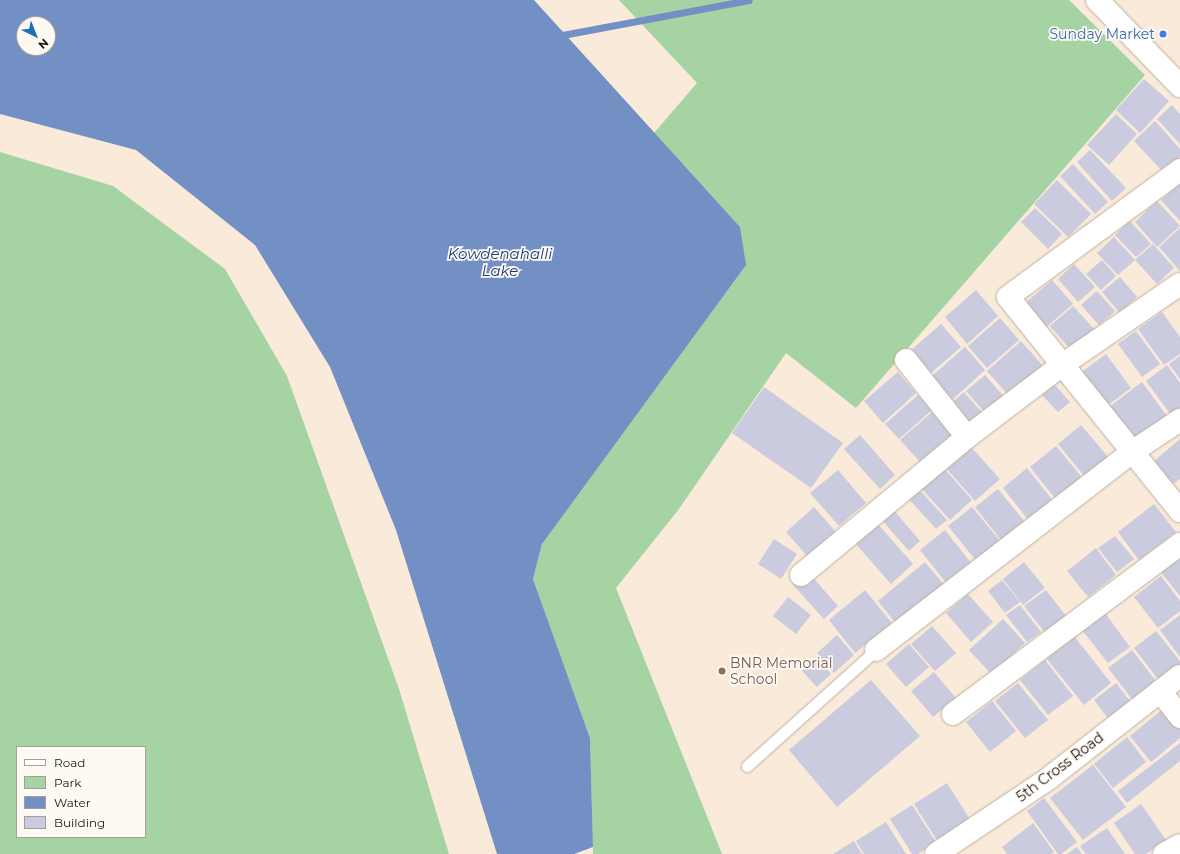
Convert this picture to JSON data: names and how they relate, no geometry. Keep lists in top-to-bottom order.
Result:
{
  "streets": {
    "street": ["5th Cross Road"]
  },
  "water": ["Kowdenahalli Lake"],
  "places": ["Sunday Market", "BNR Memorial School"],
  "legend": [
    "Road",
    "Park",
    "Water",
    "Building"
  ],
  "north": "bottom right"
}
